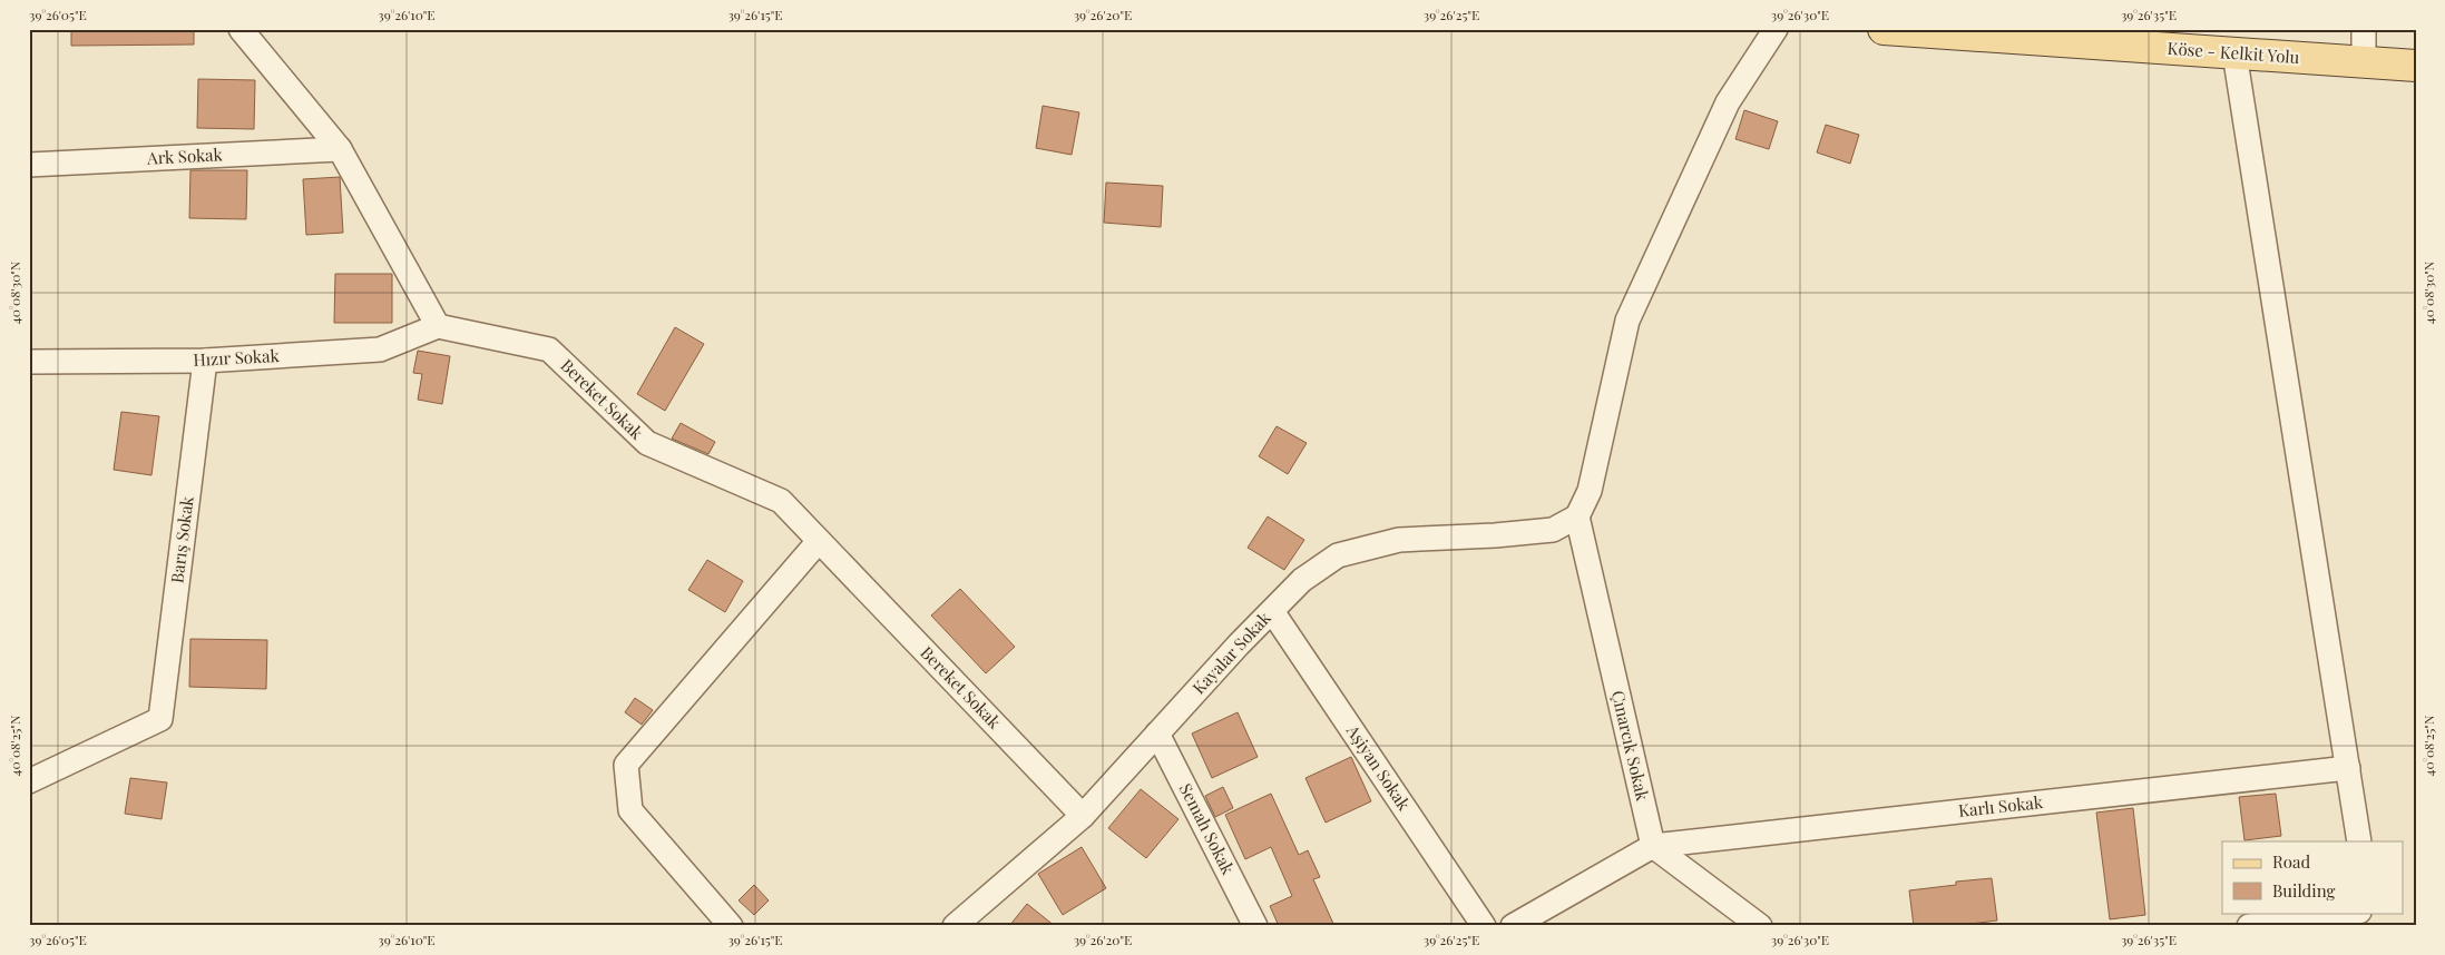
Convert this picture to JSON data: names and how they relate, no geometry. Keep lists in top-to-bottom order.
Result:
{
  "streets": {
    "main road": ["Köse - Kelkit Yolu"],
    "street": [
      "Ark Sokak",
      "Hızır Sokak",
      "Bereket Sokak",
      "Barış Sokak",
      "Kayalar Sokak",
      "Çınarcık Sokak",
      "Aşiyan Sokak",
      "Karlı Sokak",
      "Semah Sokak"
    ]
  },
  "crossings": [
    ["Hızır Sokak", "Bereket Sokak"],
    ["Hızır Sokak", "Barış Sokak"],
    ["Bereket Sokak", "Kayalar Sokak"],
    ["Kayalar Sokak", "Çınarcık Sokak"],
    ["Kayalar Sokak", "Aşiyan Sokak"],
    ["Kayalar Sokak", "Semah Sokak"],
    ["Çınarcık Sokak", "Karlı Sokak"]
  ],
  "legend": ["Road", "Building"],
  "coordinates": [
    "39°26'05\"E",
    "39°26'10\"E",
    "39°26'15\"E",
    "39°26'20\"E",
    "39°26'25\"E",
    "39°26'30\"E",
    "39°26'35\"E",
    "40°08'30\"N",
    "40°08'25\"N"
  ]
}
